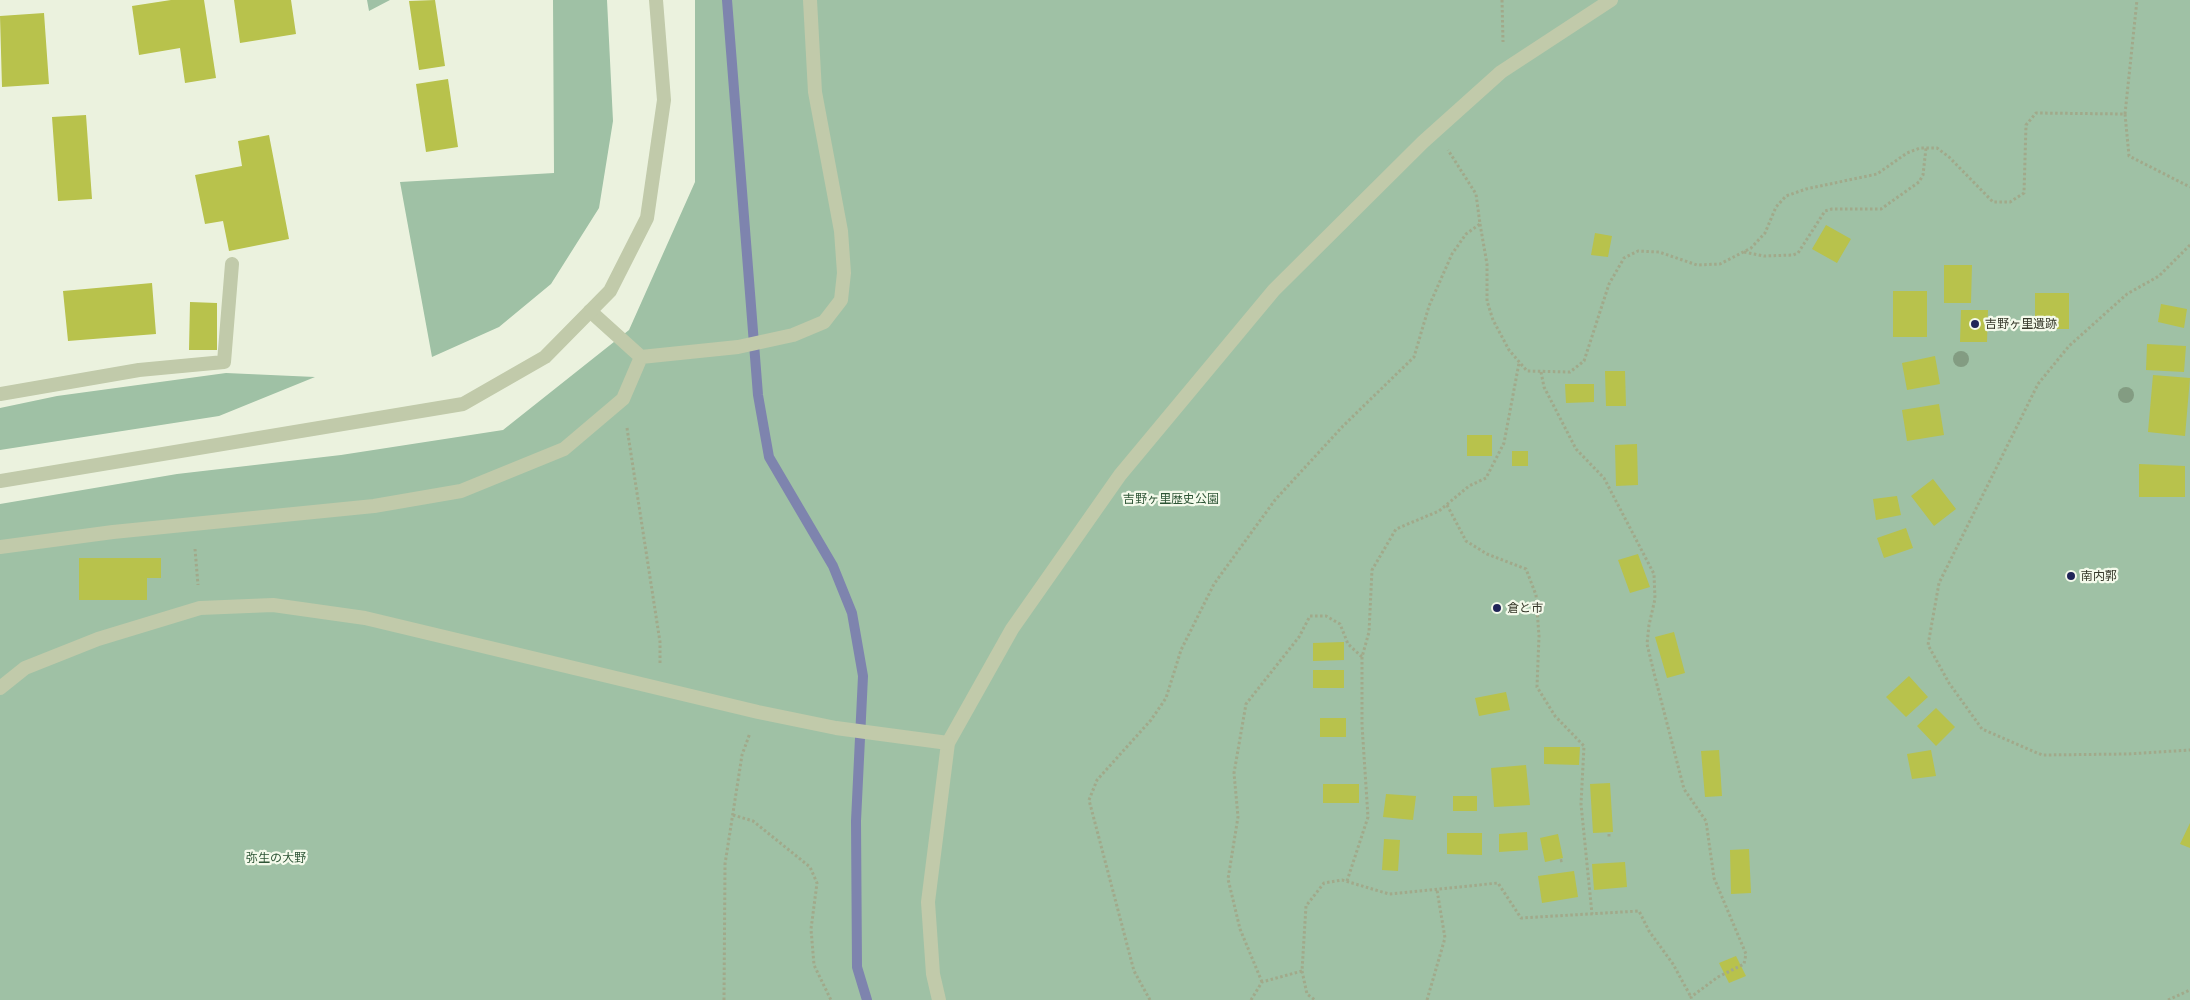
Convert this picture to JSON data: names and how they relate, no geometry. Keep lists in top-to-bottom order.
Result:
{
  "parks": ["吉野ヶ里歴史公園", "弥生の大野"],
  "places": ["吉野ヶ里遺跡", "南内郭", "倉と市"]
}
